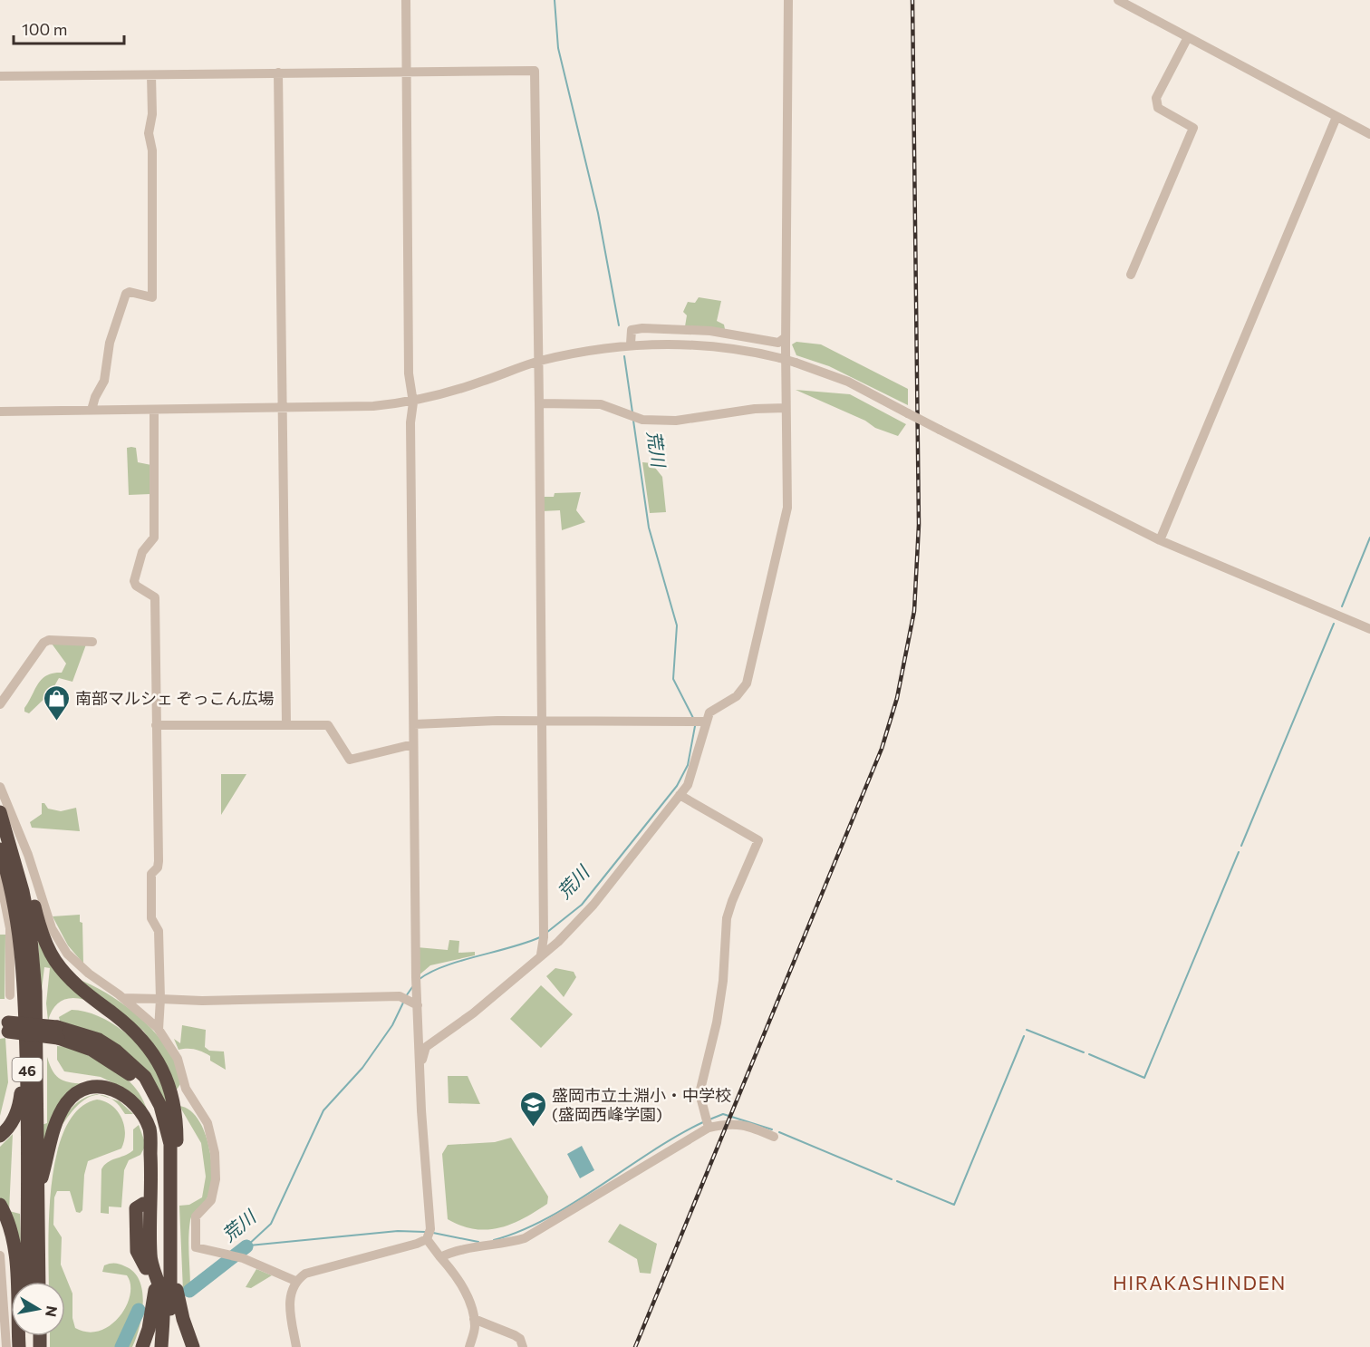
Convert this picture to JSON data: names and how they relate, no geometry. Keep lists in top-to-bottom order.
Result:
{
  "streets": {
    "highway": ["46"]
  },
  "districts": ["HIRAKASHINDEN"],
  "water": ["荒川"],
  "places": {
    "shop": ["南部マルシェ ぞっこん広場"],
    "school or university": ["盛岡市立土淵小・中学校 (盛岡西峰学園)"]
  },
  "scale_bar": "100 m",
  "north": "right"
}
